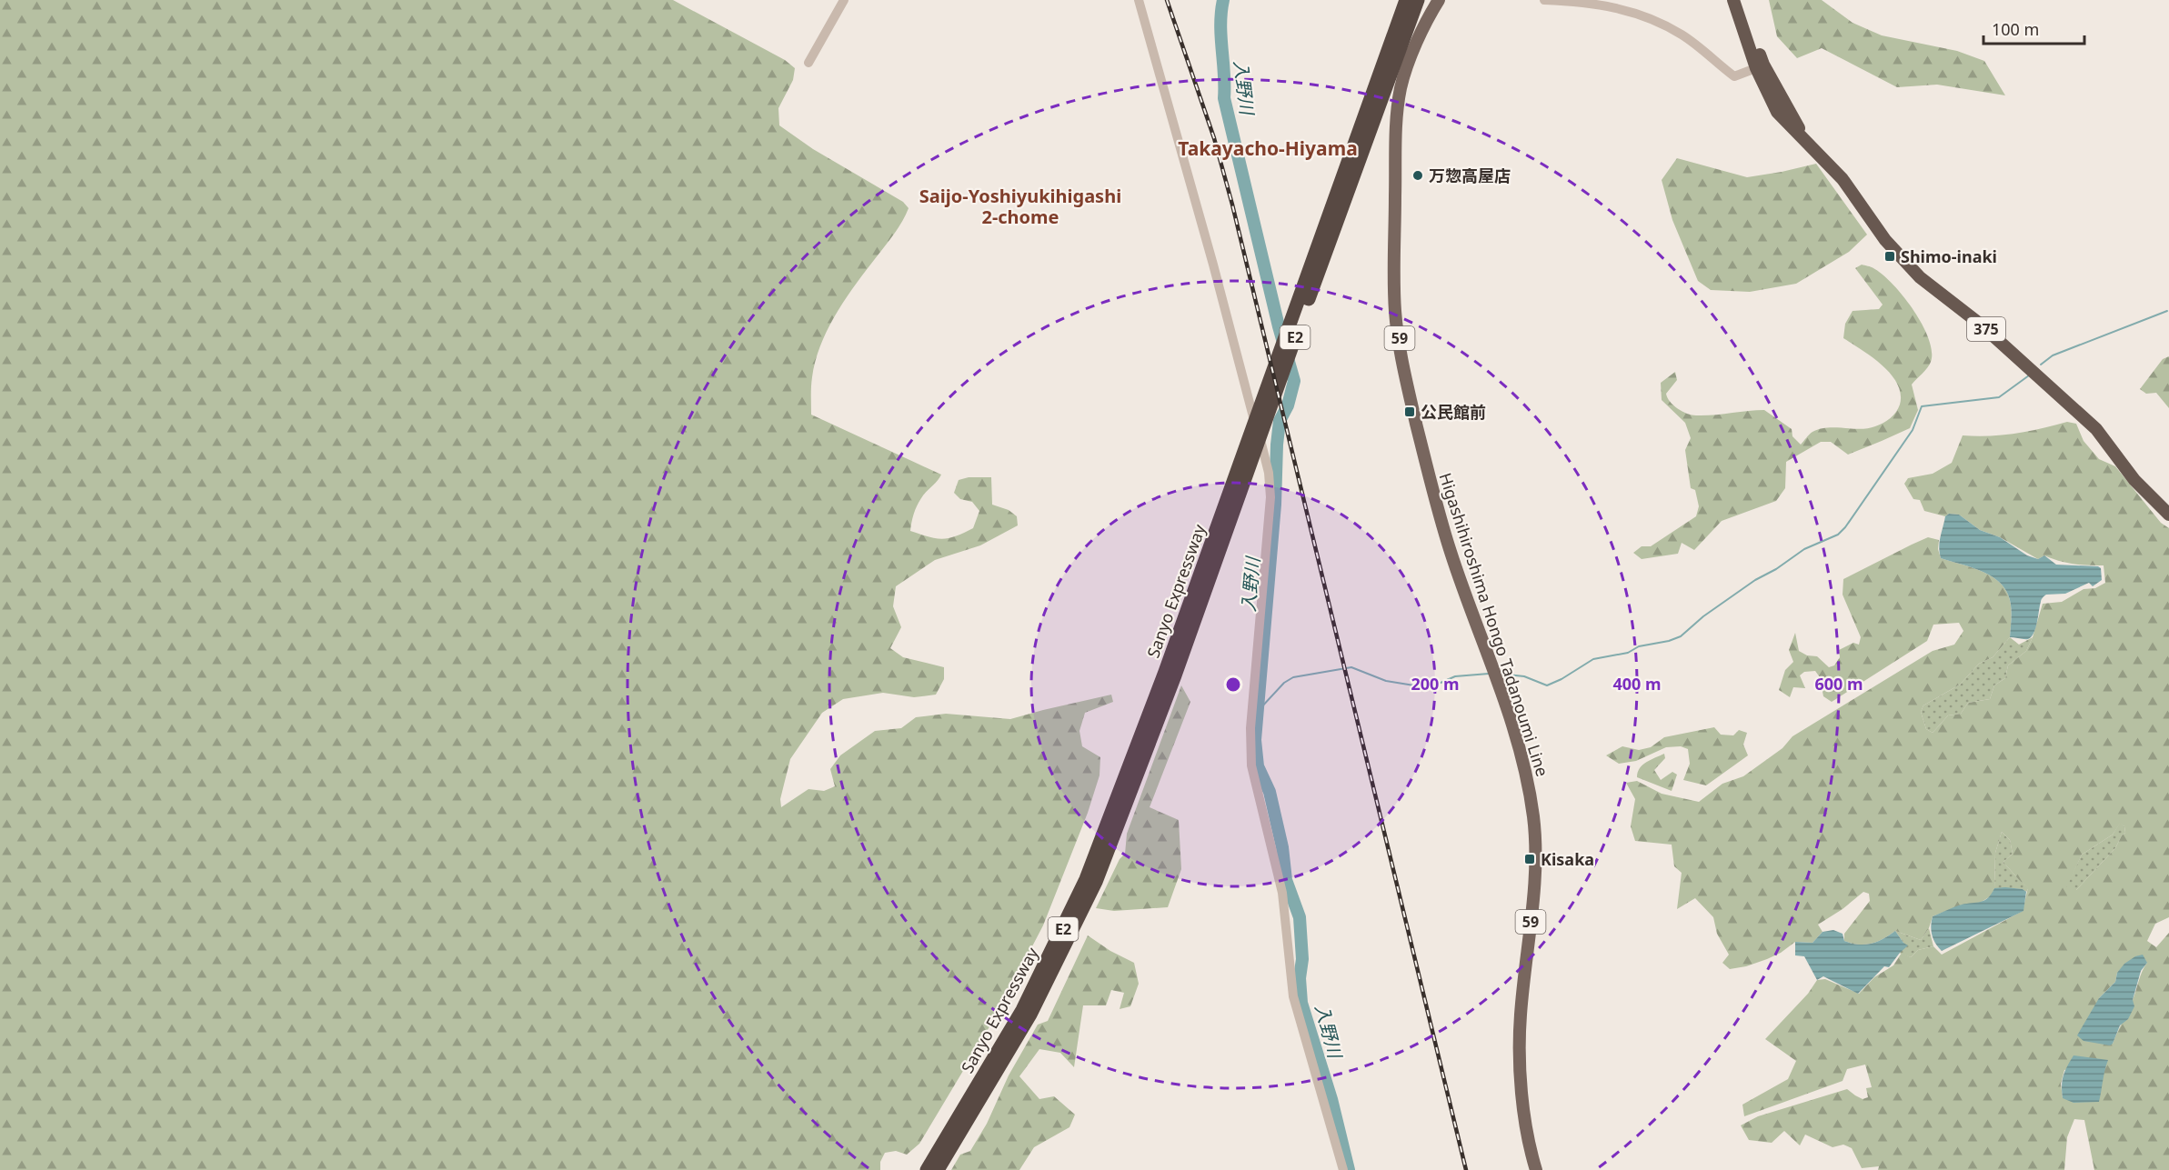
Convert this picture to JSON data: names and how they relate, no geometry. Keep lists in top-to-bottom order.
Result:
{
  "streets": {
    "highway": ["375", "E2", "Sanyo Expressway"],
    "main road": ["59", "Higashihiroshima Hongo Tadanoumi Line"]
  },
  "districts": ["Takayacho-Hiyama", "Saijo-Yoshiyukihigashi 2-chome"],
  "water": ["入野川"],
  "places": {
    "other": ["万惣高屋店"],
    "transit": ["Shimo-inaki", "公民館前", "Kisaka"]
  },
  "scale_bar": "100 m",
  "rings": ["200 m", "400 m", "600 m"]
}
